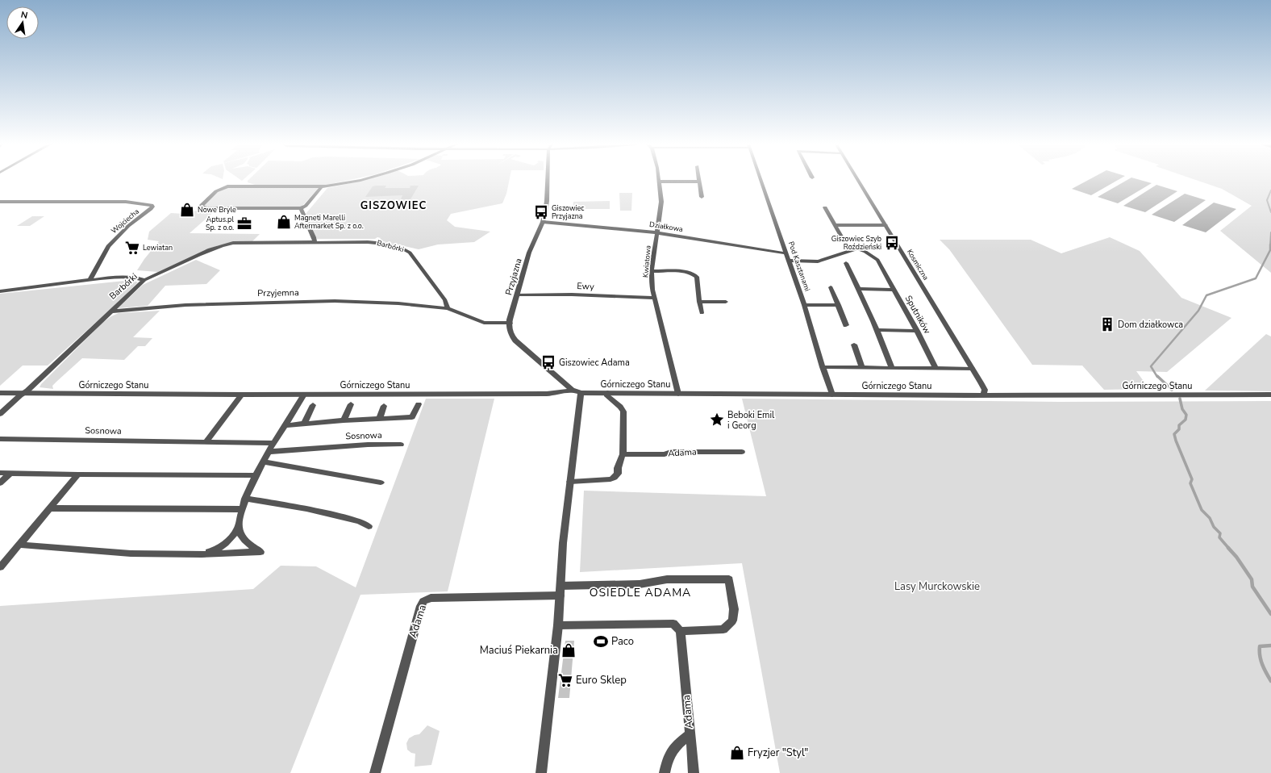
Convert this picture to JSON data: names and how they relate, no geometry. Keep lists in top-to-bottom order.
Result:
{
  "streets": {
    "street": [
      "Wojciecha",
      "Działkowa",
      "Barbórki",
      "Kwiatowa",
      "Kosmiczna",
      "Pod Kasztanami",
      "Przyjazna",
      "Ewy",
      "Przyjemna",
      "Sputników",
      "Górniczego Stanu",
      "Sosnowa",
      "Adama"
    ]
  },
  "crossings": [
    ["Działkowa", "Kwiatowa"],
    ["Działkowa", "Pod Kasztanami"],
    ["Działkowa", "Przyjazna"],
    ["Barbórki", "Przyjemna"],
    ["Barbórki", "Górniczego Stanu"],
    ["Kwiatowa", "Ewy"],
    ["Kwiatowa", "Górniczego Stanu"],
    ["Kosmiczna", "Górniczego Stanu"],
    ["Pod Kasztanami", "Sputników"],
    ["Pod Kasztanami", "Górniczego Stanu"],
    ["Przyjazna", "Ewy"],
    ["Przyjazna", "Przyjemna"],
    ["Przyjazna", "Górniczego Stanu"]
  ],
  "districts": ["GISZOWIEC", "OSIEDLE ADAMA"],
  "parks": ["Lasy Murckowskie"],
  "places": {
    "shop": [
      "Nowe Bryle",
      "Magneti Marelli Aftermarket Sp. z o.o.",
      "Maciuś Piekarnia",
      "Fryzjer \"Styl\""
    ],
    "bus stop": ["Giszowiec Przyjazna", "Giszowiec Szyb Roździeński", "Giszowiec Adama"],
    "office": ["Aptus.pl Sp. z o.o."],
    "supermarket": ["Lewiatan", "Euro Sklep"],
    "building": ["Dom działkowca"],
    "place": ["Beboki Emil i Georg"],
    "sports": ["Paco"]
  },
  "north": "top"
}
